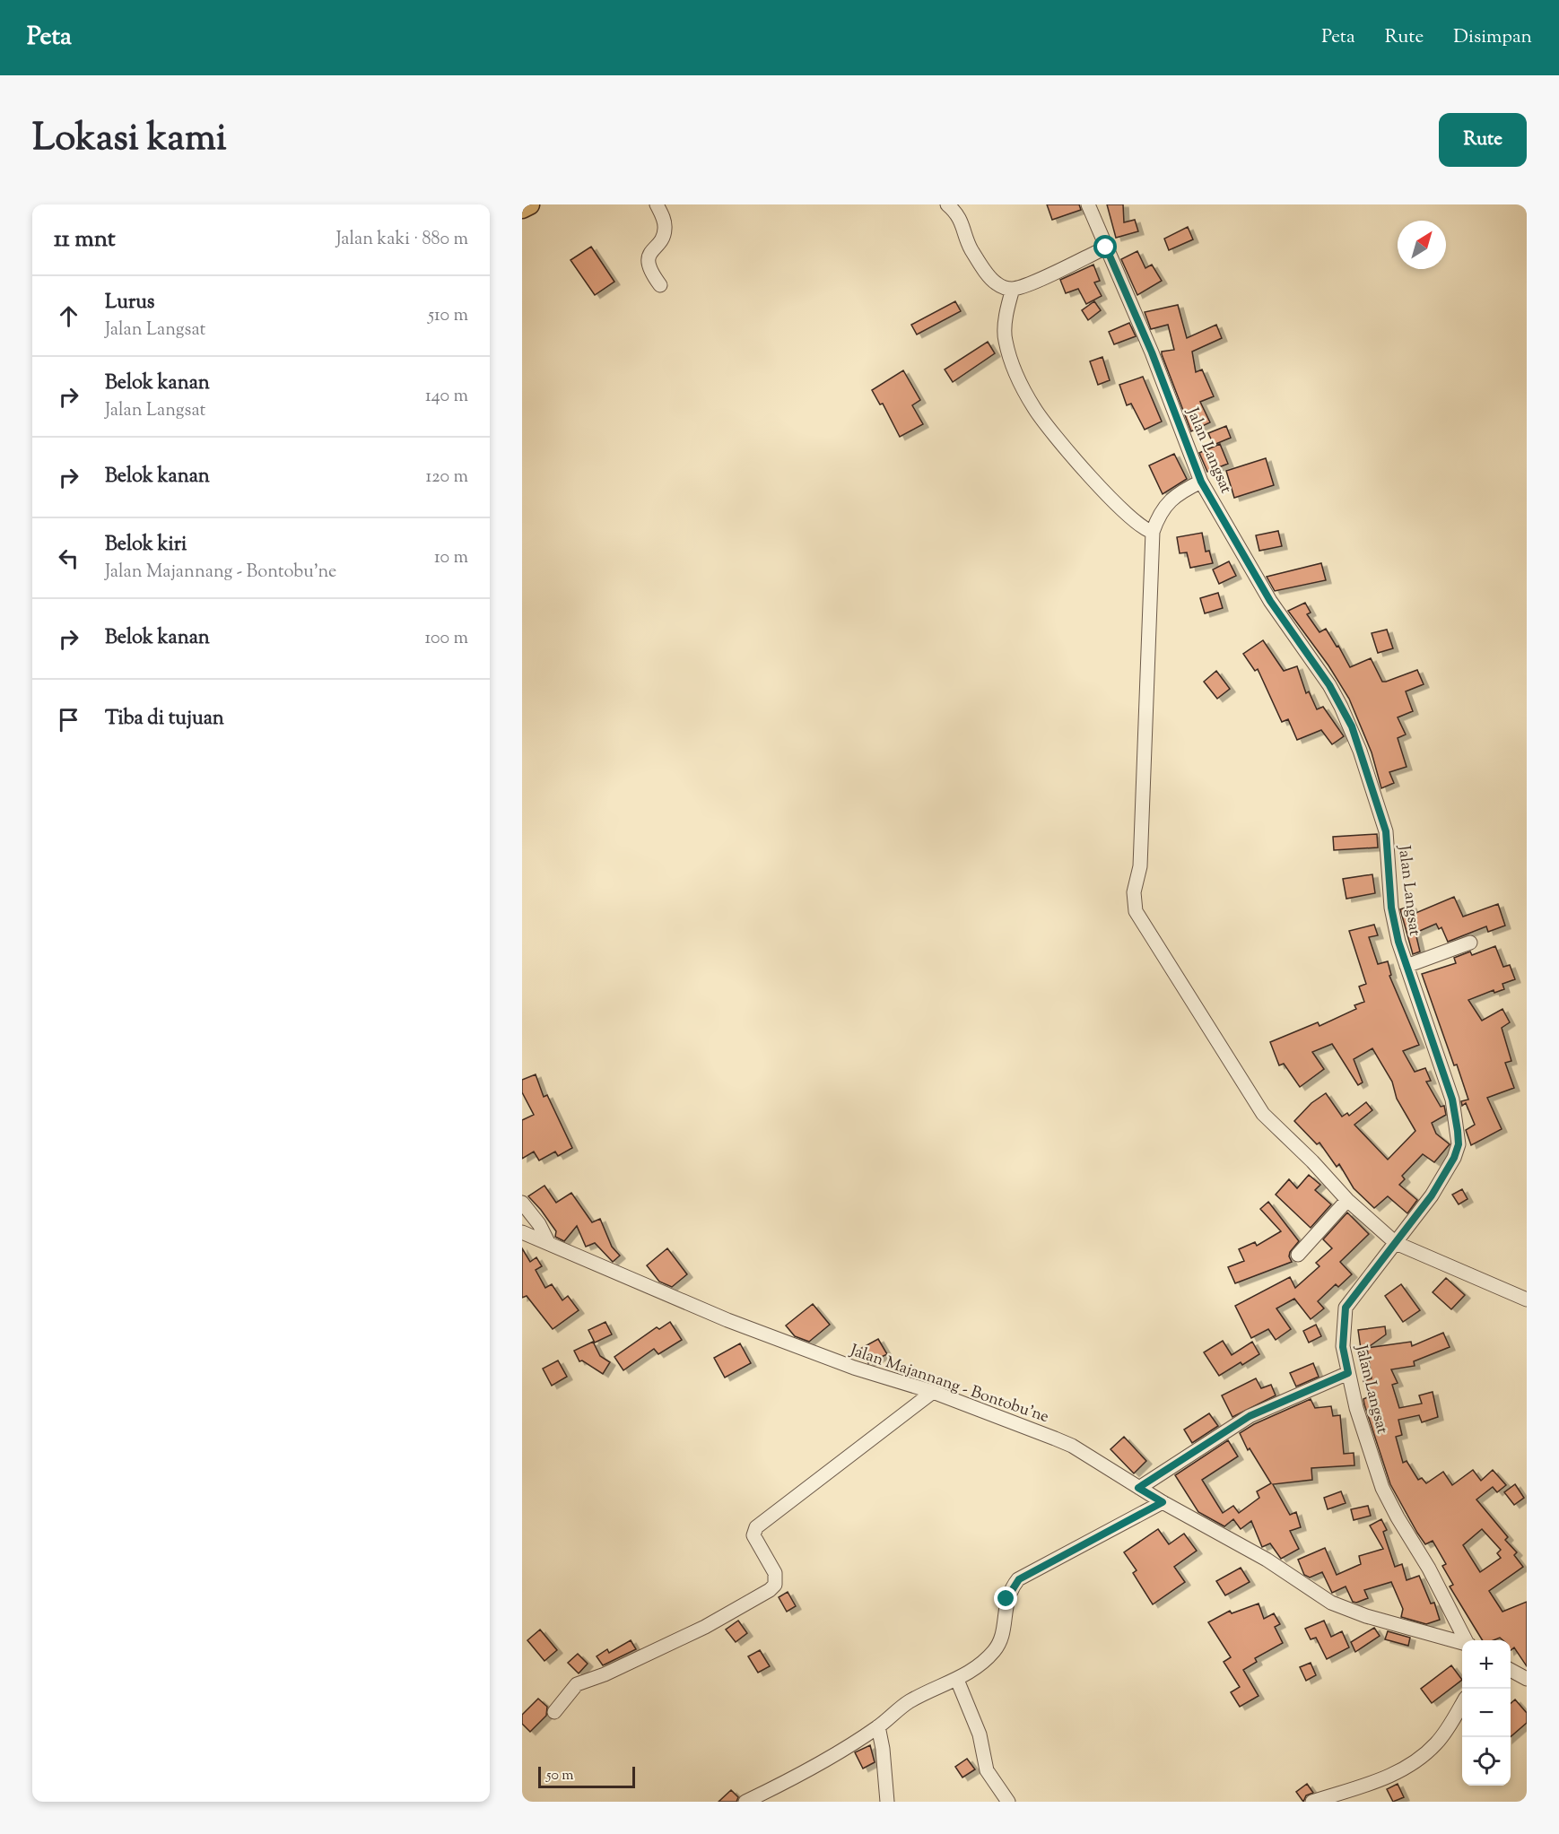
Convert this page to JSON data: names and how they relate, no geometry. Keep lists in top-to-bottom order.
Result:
{
  "streets": {
    "street": ["Jalan Langsat", "Jalan Majannang - Bontobu'ne"]
  },
  "scale_bar": "50 m",
  "north": "top right",
  "page": {
    "header": "Peta",
    "nav": ["Peta", "Rute", "Disimpan"],
    "title": "Lokasi kami",
    "buttons": "Rute",
    "heading": ["11 mnt", "Jalan kaki · 880 m"],
    "list": [
      ["Lurus", "Jalan Langsat", "510 m"],
      ["Belok kanan", "Jalan Langsat", "140 m"],
      ["Belok kanan", "120 m"],
      ["Belok kiri", "Jalan Majannang - Bontobu'ne", "10 m"],
      ["Belok kanan", "100 m"],
      "Tiba di tujuan"
    ],
    "map_buttons": ["+", "−"],
    "scale": "50 m"
  }
}
